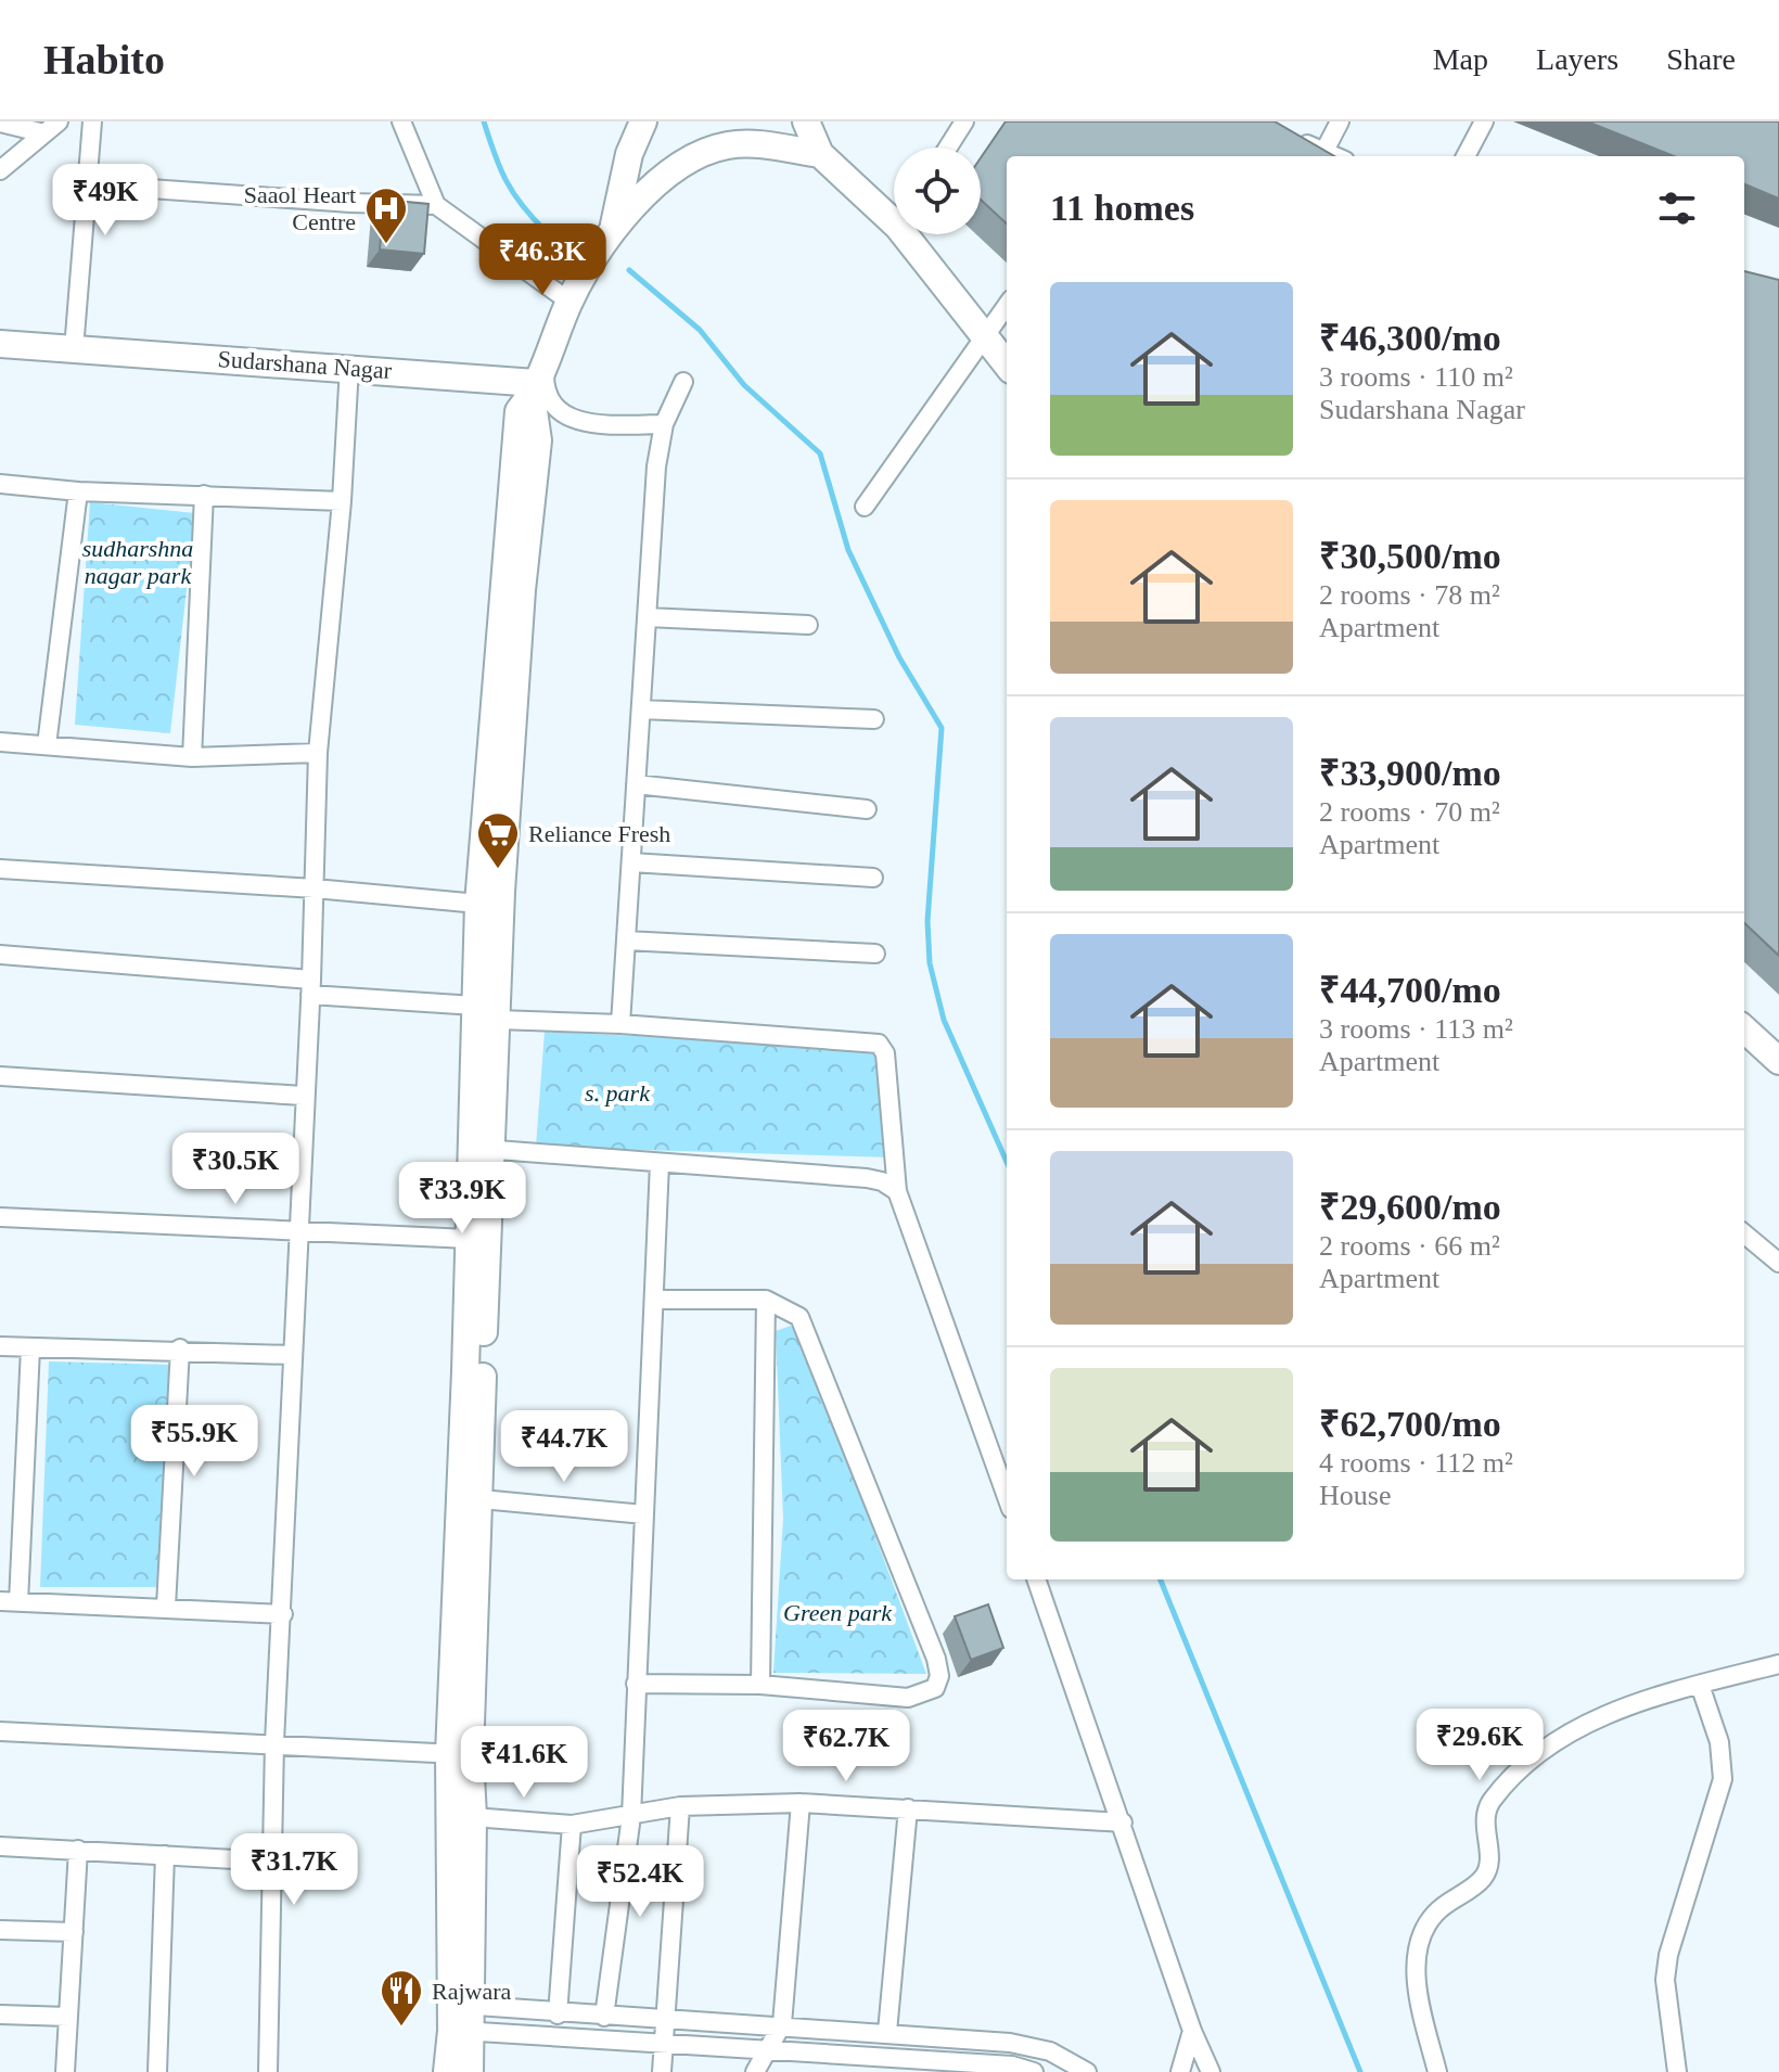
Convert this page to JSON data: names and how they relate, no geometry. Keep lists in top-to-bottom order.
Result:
{
  "streets": {
    "street": ["Sudarshana Nagar"]
  },
  "parks": ["sudharshna nagar park", "s. park", "Green park"],
  "places": {
    "hospital": ["Saaol Heart Centre"],
    "supermarket": ["Reliance Fresh"],
    "restaurant": ["Rajwara"]
  },
  "page": {
    "header": "Habito",
    "nav": ["Map", "Layers", "Share"],
    "heading": "11 homes",
    "price": [
      "₹49K",
      "₹46.3K",
      "₹30.5K",
      "₹33.9K",
      "₹55.9K",
      "₹44.7K",
      "₹29.6K",
      "₹62.7K",
      "₹41.6K",
      "₹31.7K",
      "₹52.4K"
    ],
    "list": [
      {
        "name": "₹46,300/mo",
        "note": "3 rooms · 110 m² · Sudarshana Nagar"
      },
      {
        "name": "₹30,500/mo",
        "note": "2 rooms · 78 m² · Apartment"
      },
      {
        "name": "₹33,900/mo",
        "note": "2 rooms · 70 m² · Apartment"
      },
      {
        "name": "₹44,700/mo",
        "note": "3 rooms · 113 m² · Apartment"
      },
      {
        "name": "₹29,600/mo",
        "note": "2 rooms · 66 m² · Apartment"
      },
      {
        "name": "₹62,700/mo",
        "note": "4 rooms · 112 m² · House"
      }
    ]
  }
}
